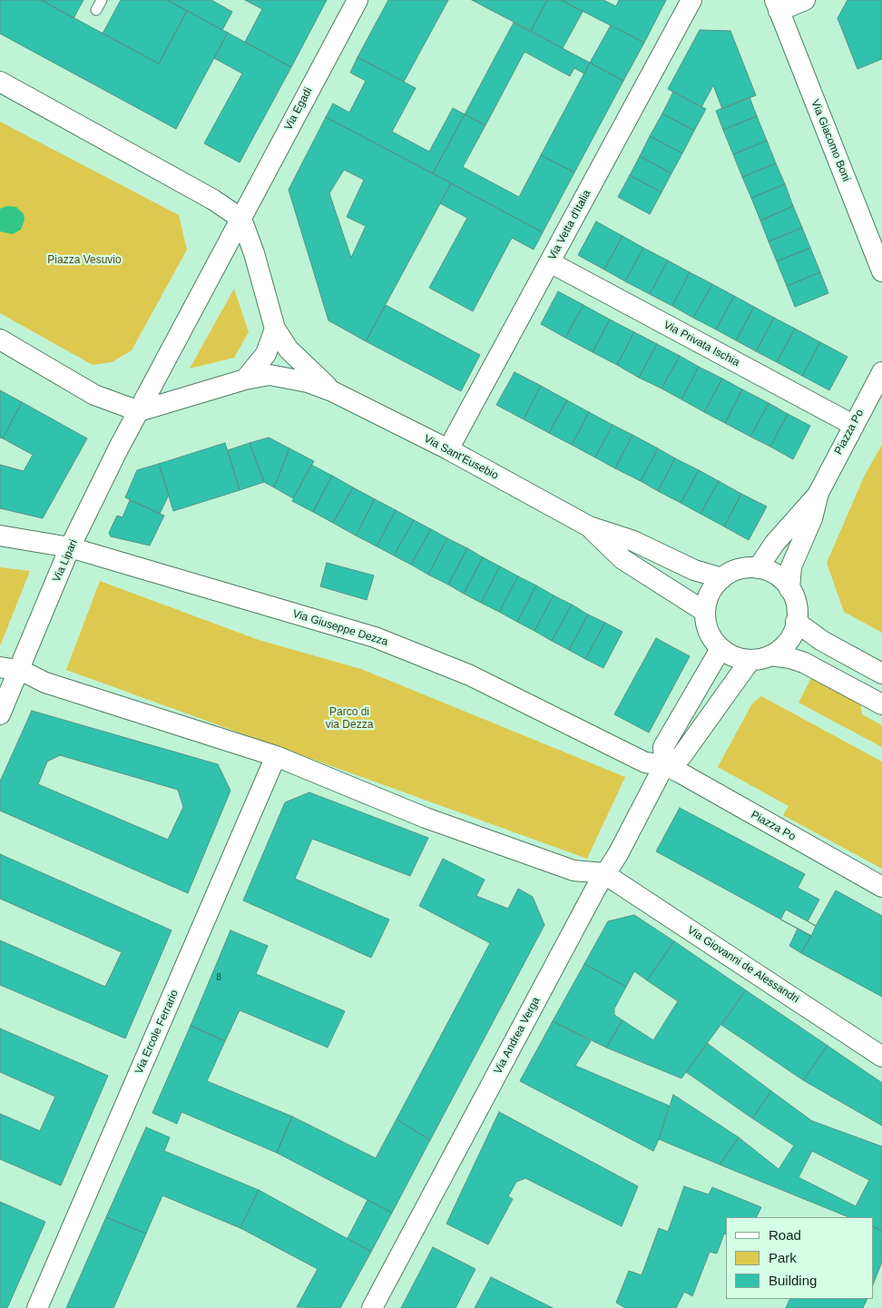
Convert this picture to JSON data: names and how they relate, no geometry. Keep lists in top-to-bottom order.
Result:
{
  "streets": {
    "street": [
      "Via Egadi",
      "Via Giacomo Boni",
      "Via Vetta d'Italia",
      "Via Privata Ischia",
      "Piazza Po",
      "Via Sant'Eusebio",
      "Via Lipari",
      "Via Giuseppe Dezza",
      "Via Giovanni de Alessandri",
      "Via Ercole Ferrario",
      "Via Andrea Verga"
    ]
  },
  "crossings": [
    ["Via Vetta d'Italia", "Via Privata Ischia"],
    ["Via Vetta d'Italia", "Via Sant'Eusebio"],
    ["Via Privata Ischia", "Piazza Po"],
    ["Piazza Po", "Via Sant'Eusebio"],
    ["Piazza Po", "Via Giuseppe Dezza"],
    ["Piazza Po", "Via Andrea Verga"],
    ["Via Lipari", "Via Giuseppe Dezza"],
    ["Via Giuseppe Dezza", "Via Andrea Verga"],
    ["Via Giovanni de Alessandri", "Via Andrea Verga"]
  ],
  "parks": ["Piazza Vesuvio", "Parco di via Dezza"],
  "house_numbers": ["8"],
  "legend": ["Road", "Park", "Building"]
}
